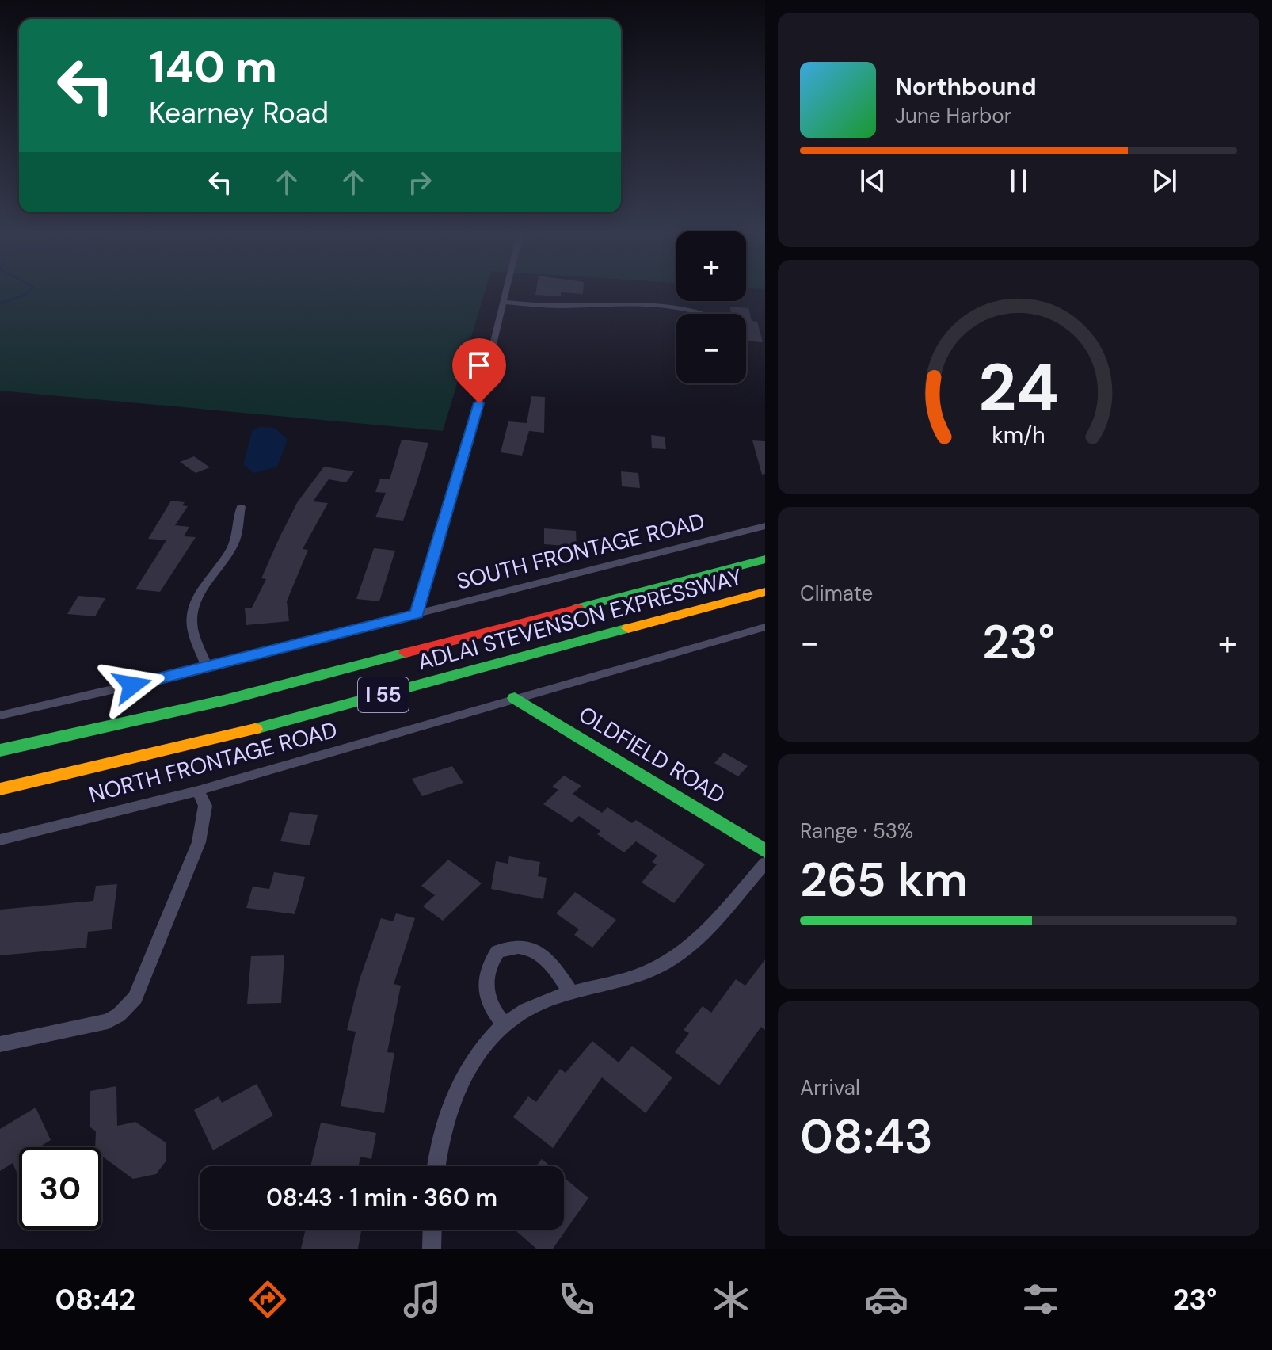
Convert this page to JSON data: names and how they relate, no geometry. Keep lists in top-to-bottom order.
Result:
{
  "streets": {
    "main road": ["ADLAI STEVENSON EXPRESSWAY", "I 55", "OLDFIELD ROAD"],
    "street": ["SOUTH FRONTAGE ROAD", "NORTH FRONTAGE ROAD"]
  },
  "crossings": [
    ["OLDFIELD ROAD", "NORTH FRONTAGE ROAD"]
  ],
  "page": {
    "turn": ["140 m", "Kearney Road"],
    "song": ["Northbound", "June Harbor"],
    "map_buttons": ["+", "−"],
    "tile": [
      "Climate",
      ["Range · 53%", "265 km"],
      ["Arrival", "08:43"]
    ],
    "heat": ["−", "23°", "+"],
    "limit": "30",
    "trip": "08:43 · 1 min · 360 m",
    "tabs": ["08:42", "23°"],
    "gauge": ["24", "km/h"]
  }
}
